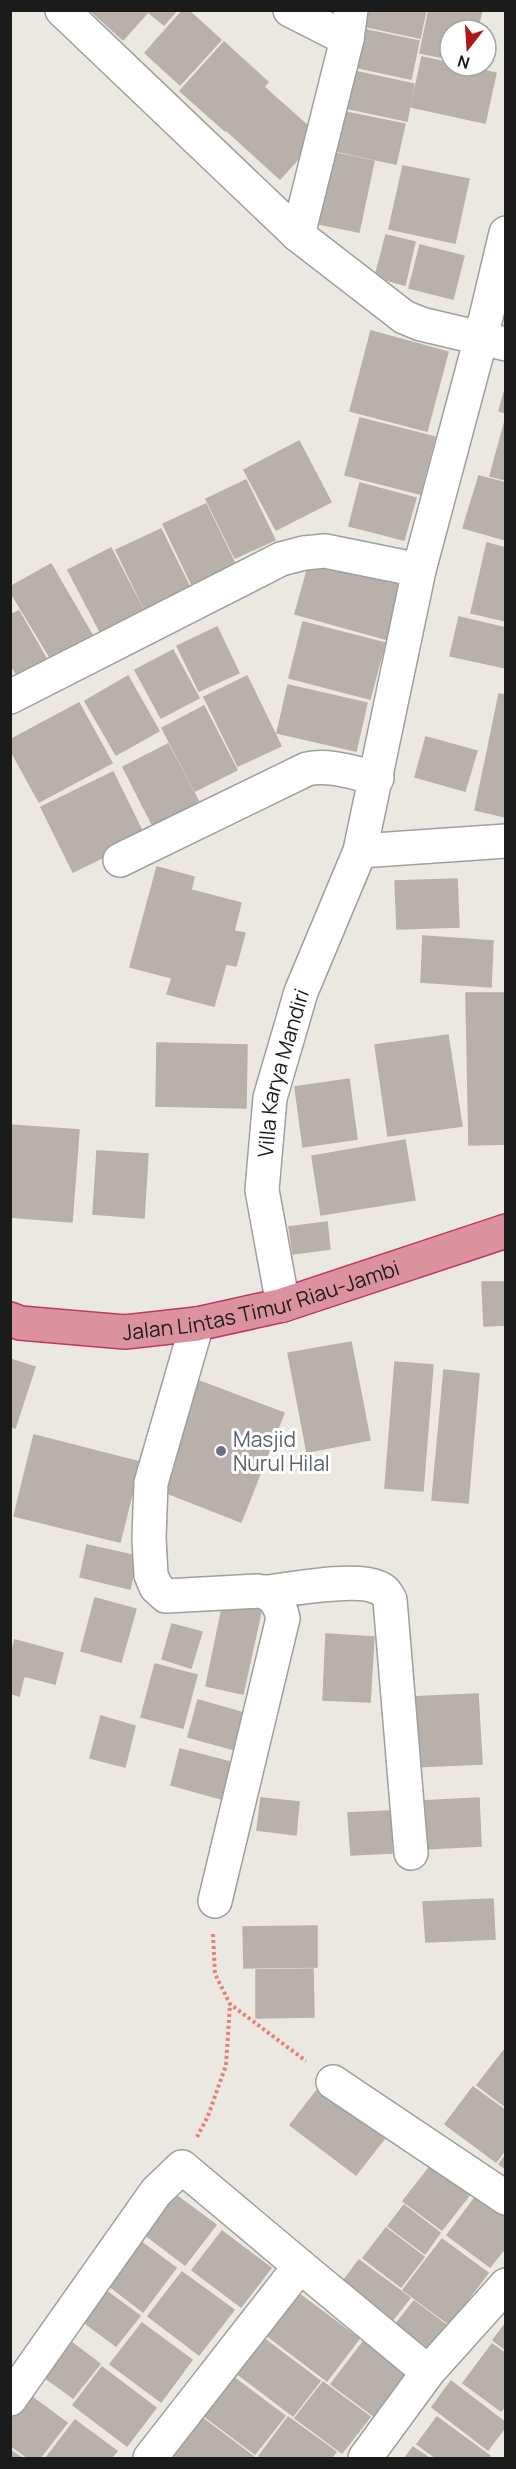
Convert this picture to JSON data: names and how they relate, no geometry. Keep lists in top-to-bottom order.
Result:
{
  "streets": {
    "highway": ["Jalan Lintas Timur Riau-Jambi"],
    "street": ["Villa Karya Mandiri"]
  },
  "crossings": [
    ["Villa Karya Mandiri", "Jalan Lintas Timur Riau-Jambi"]
  ],
  "places": ["Masjid Nurul Hilal"],
  "north": "bottom"
}
